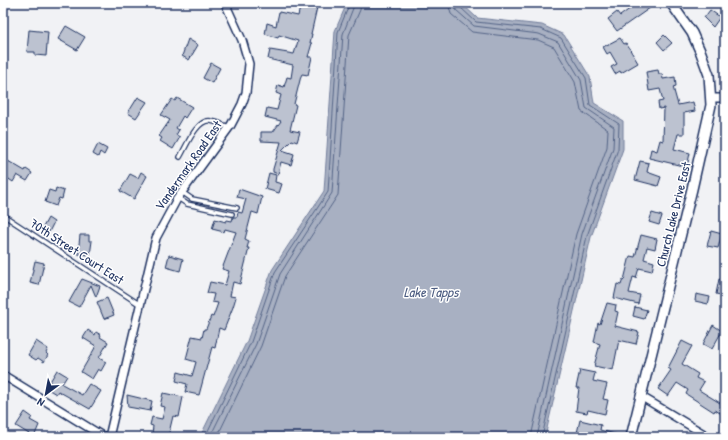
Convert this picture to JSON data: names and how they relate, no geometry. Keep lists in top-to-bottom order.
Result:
{
  "streets": {
    "street": ["Vandermark Road East", "Church Lake Drive East"],
    "lane": ["70th Street Court East"]
  },
  "crossings": [
    ["Vandermark Road East", "70th Street Court East"]
  ],
  "water": ["Lake Tapps"],
  "north": "bottom left"
}
